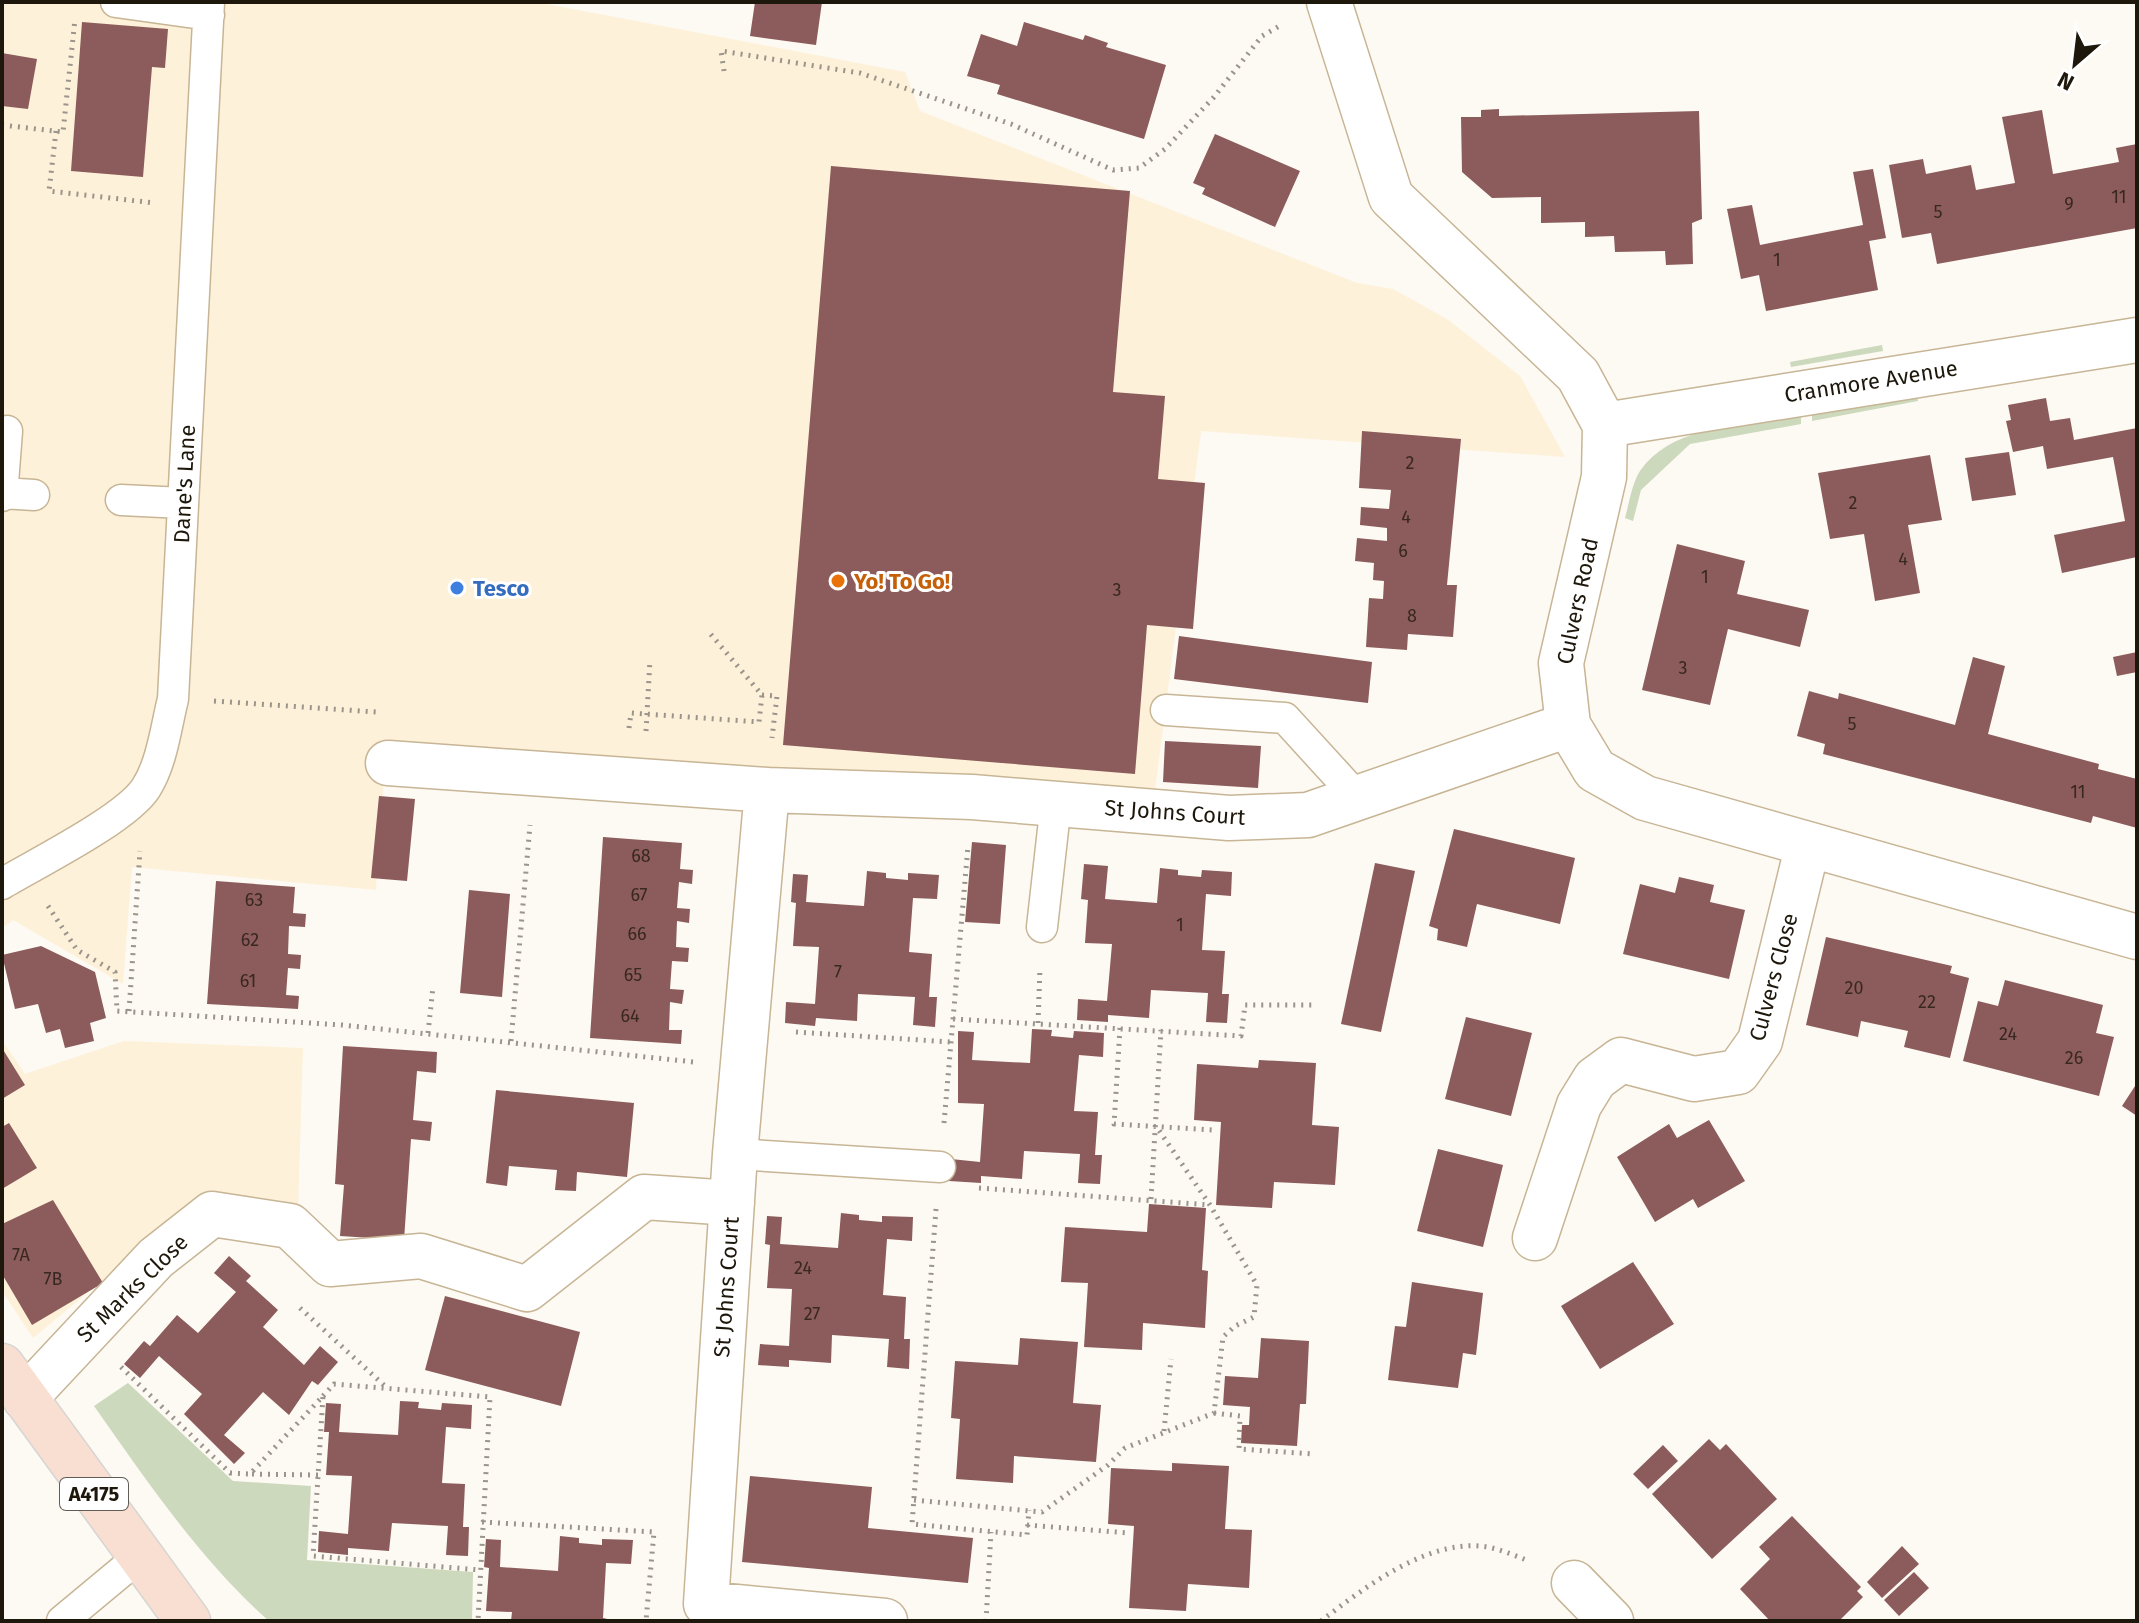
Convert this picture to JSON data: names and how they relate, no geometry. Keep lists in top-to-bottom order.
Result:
{
  "streets": {
    "main road": ["A4175"],
    "street": [
      "Cranmore Avenue",
      "Culvers Road",
      "St Johns Court",
      "Culvers Close",
      "St Marks Close"
    ],
    "lane": ["Dane's Lane"]
  },
  "crossings": [
    ["Cranmore Avenue", "Culvers Road"],
    ["Culvers Road", "St Johns Court"],
    ["Culvers Road", "Culvers Close"],
    ["St Johns Court", "St Marks Close"],
    ["St Marks Close", "A4175"]
  ],
  "places": ["Yo! To Go!", "Tesco"],
  "house_numbers": [
    "11",
    "9",
    "5",
    "1",
    "2",
    "2",
    "4",
    "6",
    "4",
    "1",
    "3",
    "8",
    "3",
    "5",
    "11",
    "68",
    "67",
    "63",
    "1",
    "66",
    "62",
    "7",
    "65",
    "61",
    "20",
    "22",
    "64",
    "24",
    "26",
    "7A",
    "24",
    "7B",
    "27"
  ],
  "north": "bottom left"
}
